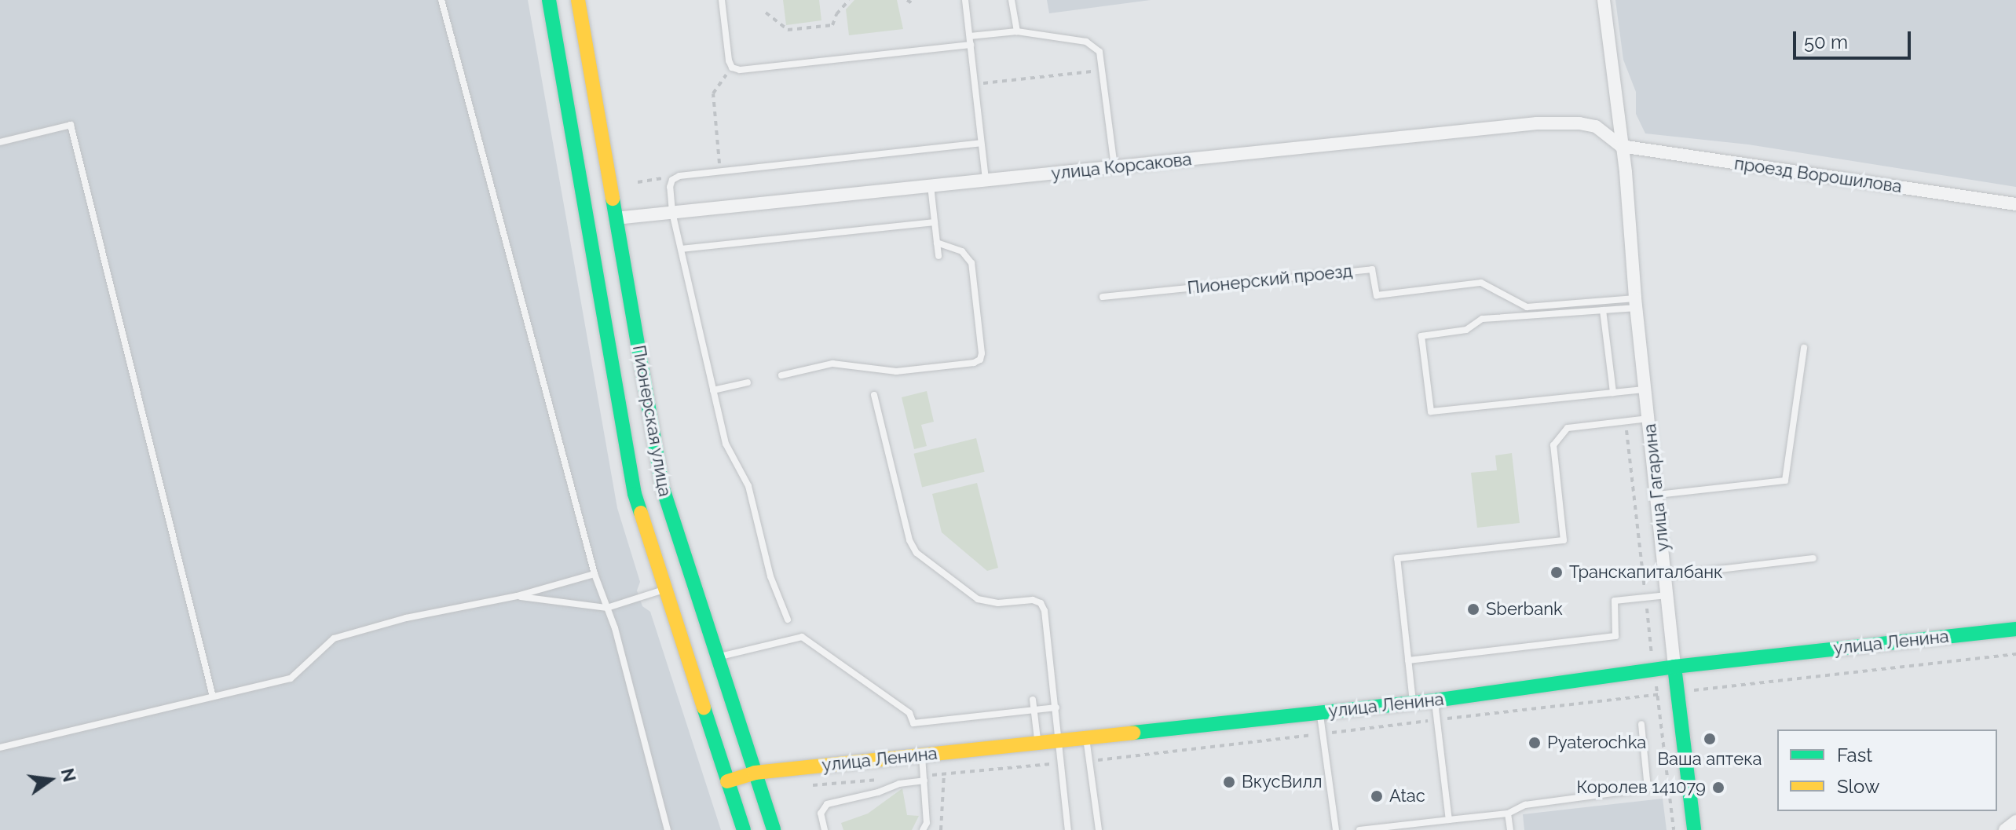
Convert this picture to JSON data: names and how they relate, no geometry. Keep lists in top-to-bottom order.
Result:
{
  "streets": {
    "main road": ["Пионерская улица", "улица Гагарина", "улица Ленина"],
    "street": ["улица Корсакова", "проезд Ворошилова"],
    "lane": ["Пионерский проезд"]
  },
  "crossings": [
    ["улица Корсакова", "проезд Ворошилова"],
    ["улица Корсакова", "Пионерская улица"],
    ["улица Корсакова", "улица Гагарина"],
    ["проезд Ворошилова", "улица Гагарина"],
    ["Пионерский проезд", "улица Гагарина"],
    ["Пионерская улица", "улица Ленина"],
    ["улица Гагарина", "улица Ленина"]
  ],
  "places": [
    "Транскапиталбанк",
    "Sberbank",
    "Ваша аптека",
    "Pyaterochka",
    "ВкусВилл",
    "Королев 141079",
    "Atac"
  ],
  "legend": ["Fast", "Slow"],
  "scale_bar": "50 m",
  "north": "right"
}
